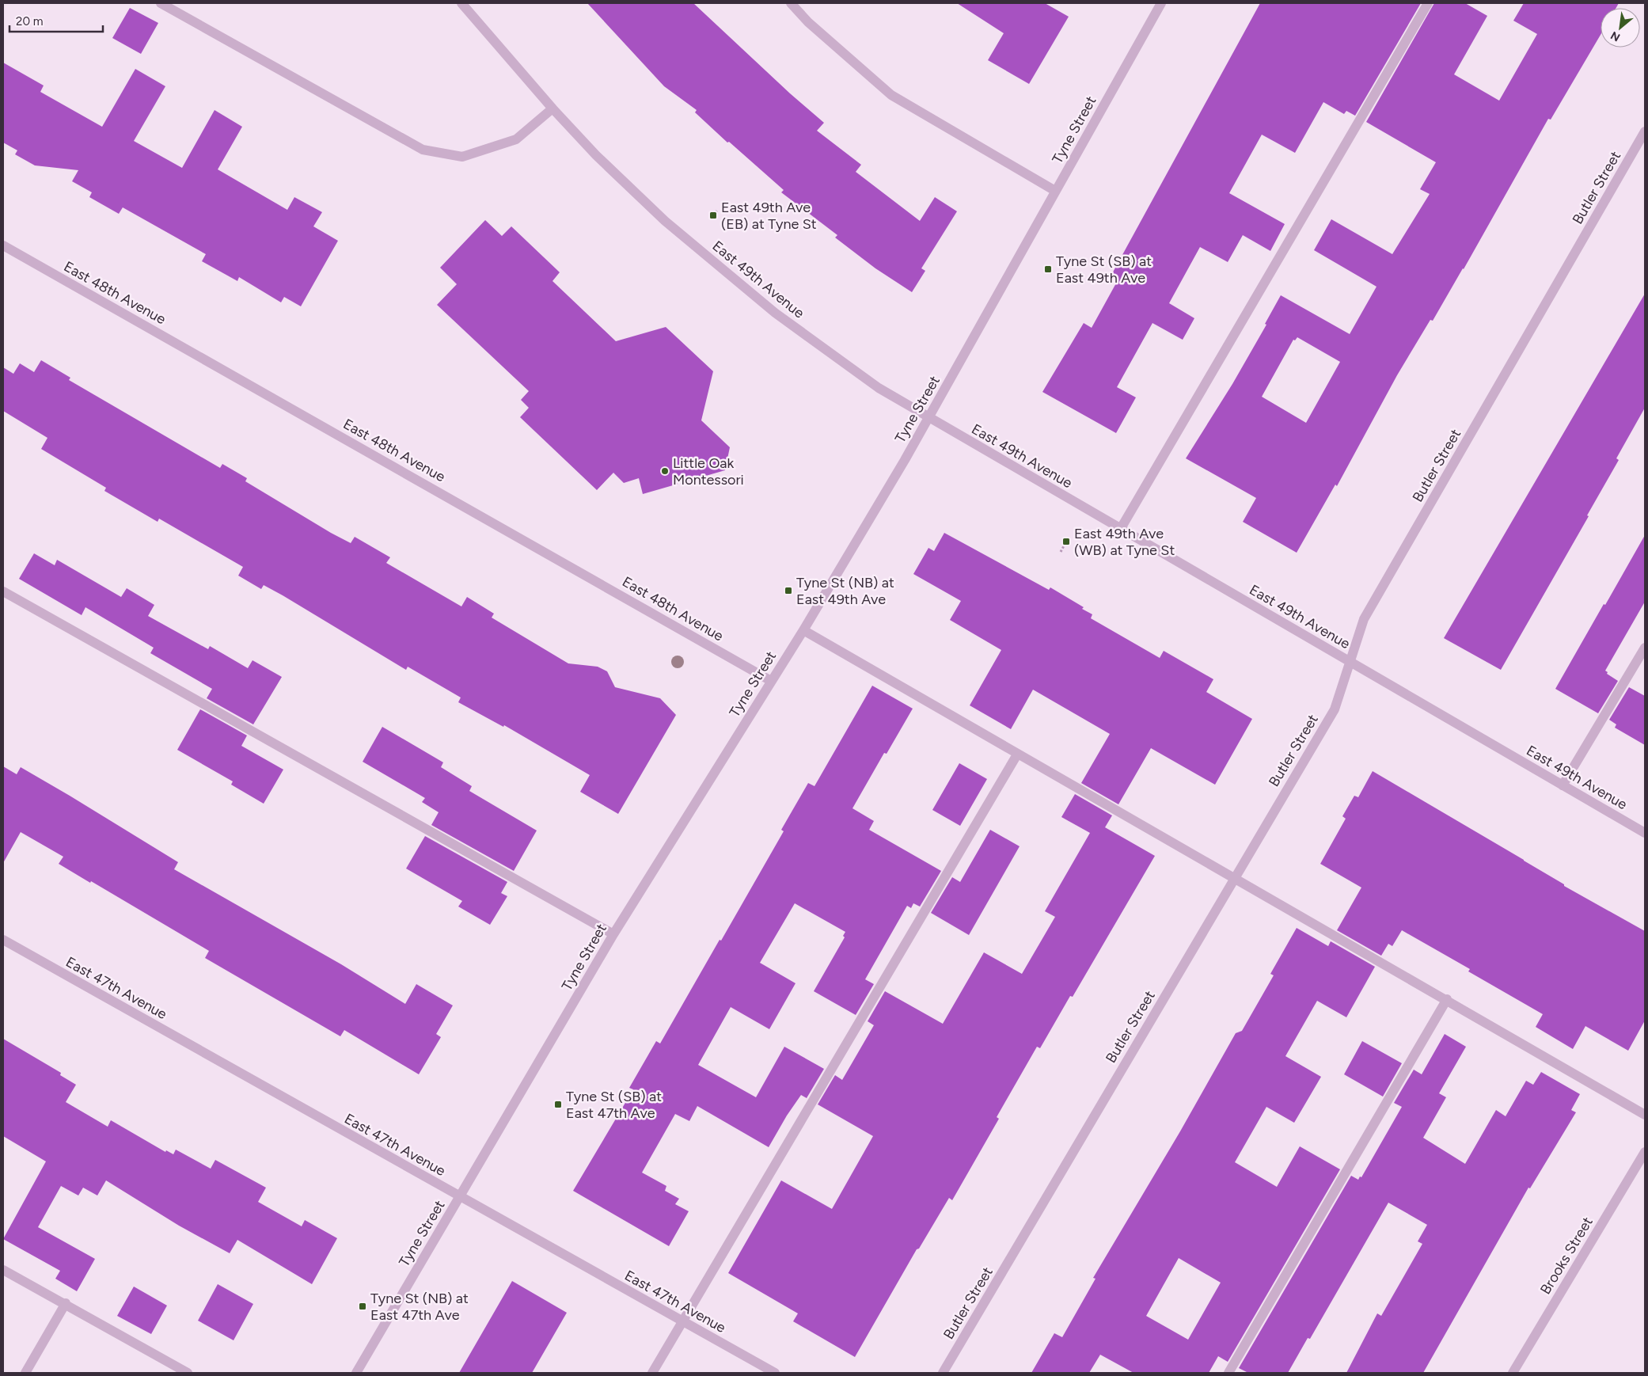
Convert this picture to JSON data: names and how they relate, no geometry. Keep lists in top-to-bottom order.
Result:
{
  "streets": {
    "street": [
      "Tyne Street",
      "Butler Street",
      "East 49th Avenue",
      "East 48th Avenue",
      "East 47th Avenue",
      "Brooks Street"
    ]
  },
  "crossings": [
    ["Tyne Street", "East 49th Avenue"],
    ["Tyne Street", "East 48th Avenue"],
    ["Tyne Street", "East 47th Avenue"],
    ["Butler Street", "East 49th Avenue"]
  ],
  "places": {
    "transit": [
      "East 49th Ave (EB) at Tyne St",
      "Tyne St (SB) at East 49th Ave",
      "East 49th Ave (WB) at Tyne St",
      "Tyne St (NB) at East 49th Ave",
      "Tyne St (SB) at East 47th Ave",
      "Tyne St (NB) at East 47th Ave"
    ],
    "other": ["Little Oak Montessori"]
  },
  "scale_bar": "20 m",
  "north": "bottom left"
}
